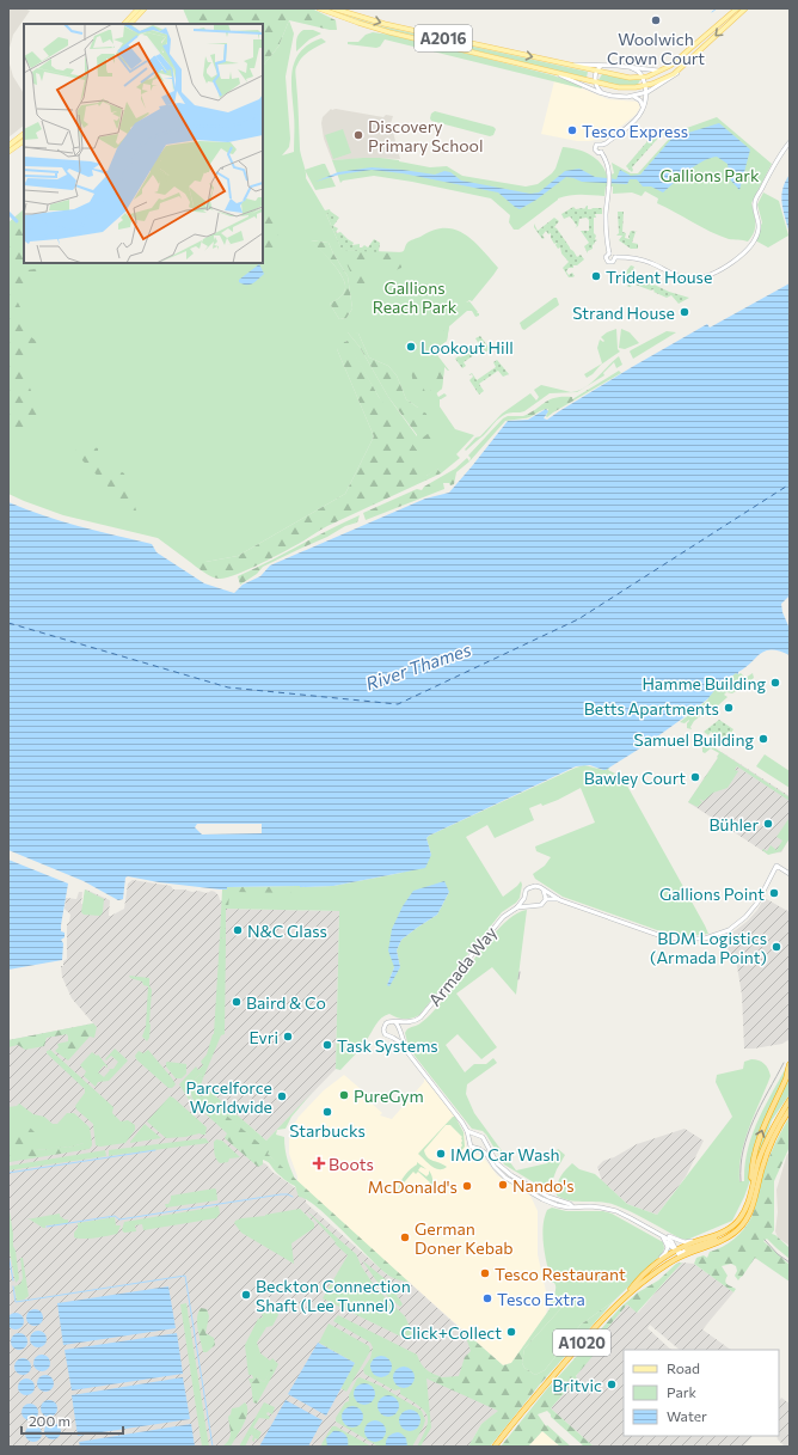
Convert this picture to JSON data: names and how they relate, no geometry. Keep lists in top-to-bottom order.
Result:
{
  "streets": {
    "highway": ["A1020"],
    "main road": ["A2016"],
    "street": ["Armada Way"]
  },
  "water": ["River Thames"],
  "parks": ["Gallions Park", "Gallions Reach Park"],
  "places": {
    "other": [
      "Woolwich Crown Court",
      "Tesco Express",
      "Discovery Primary School",
      "Trident House",
      "Strand House",
      "Lookout Hill",
      "Hamme Building",
      "Betts Apartments",
      "Samuel Building",
      "Bawley Court",
      "Bühler",
      "Gallions Point",
      "N&C Glass",
      "BDM Logistics (Armada Point)",
      "Baird & Co",
      "Evri",
      "Task Systems",
      "PureGym",
      "Parcelforce Worldwide",
      "Starbucks",
      "IMO Car Wash",
      "Nando's",
      "McDonald's",
      "German Doner Kebab",
      "Tesco Restaurant",
      "Beckton Connection Shaft (Lee Tunnel)",
      "Tesco Extra",
      "Click+Collect",
      "Britvic"
    ],
    "health": ["Boots"]
  },
  "legend": ["Road", "Park", "Water"],
  "scale_bar": "200 m"
}
